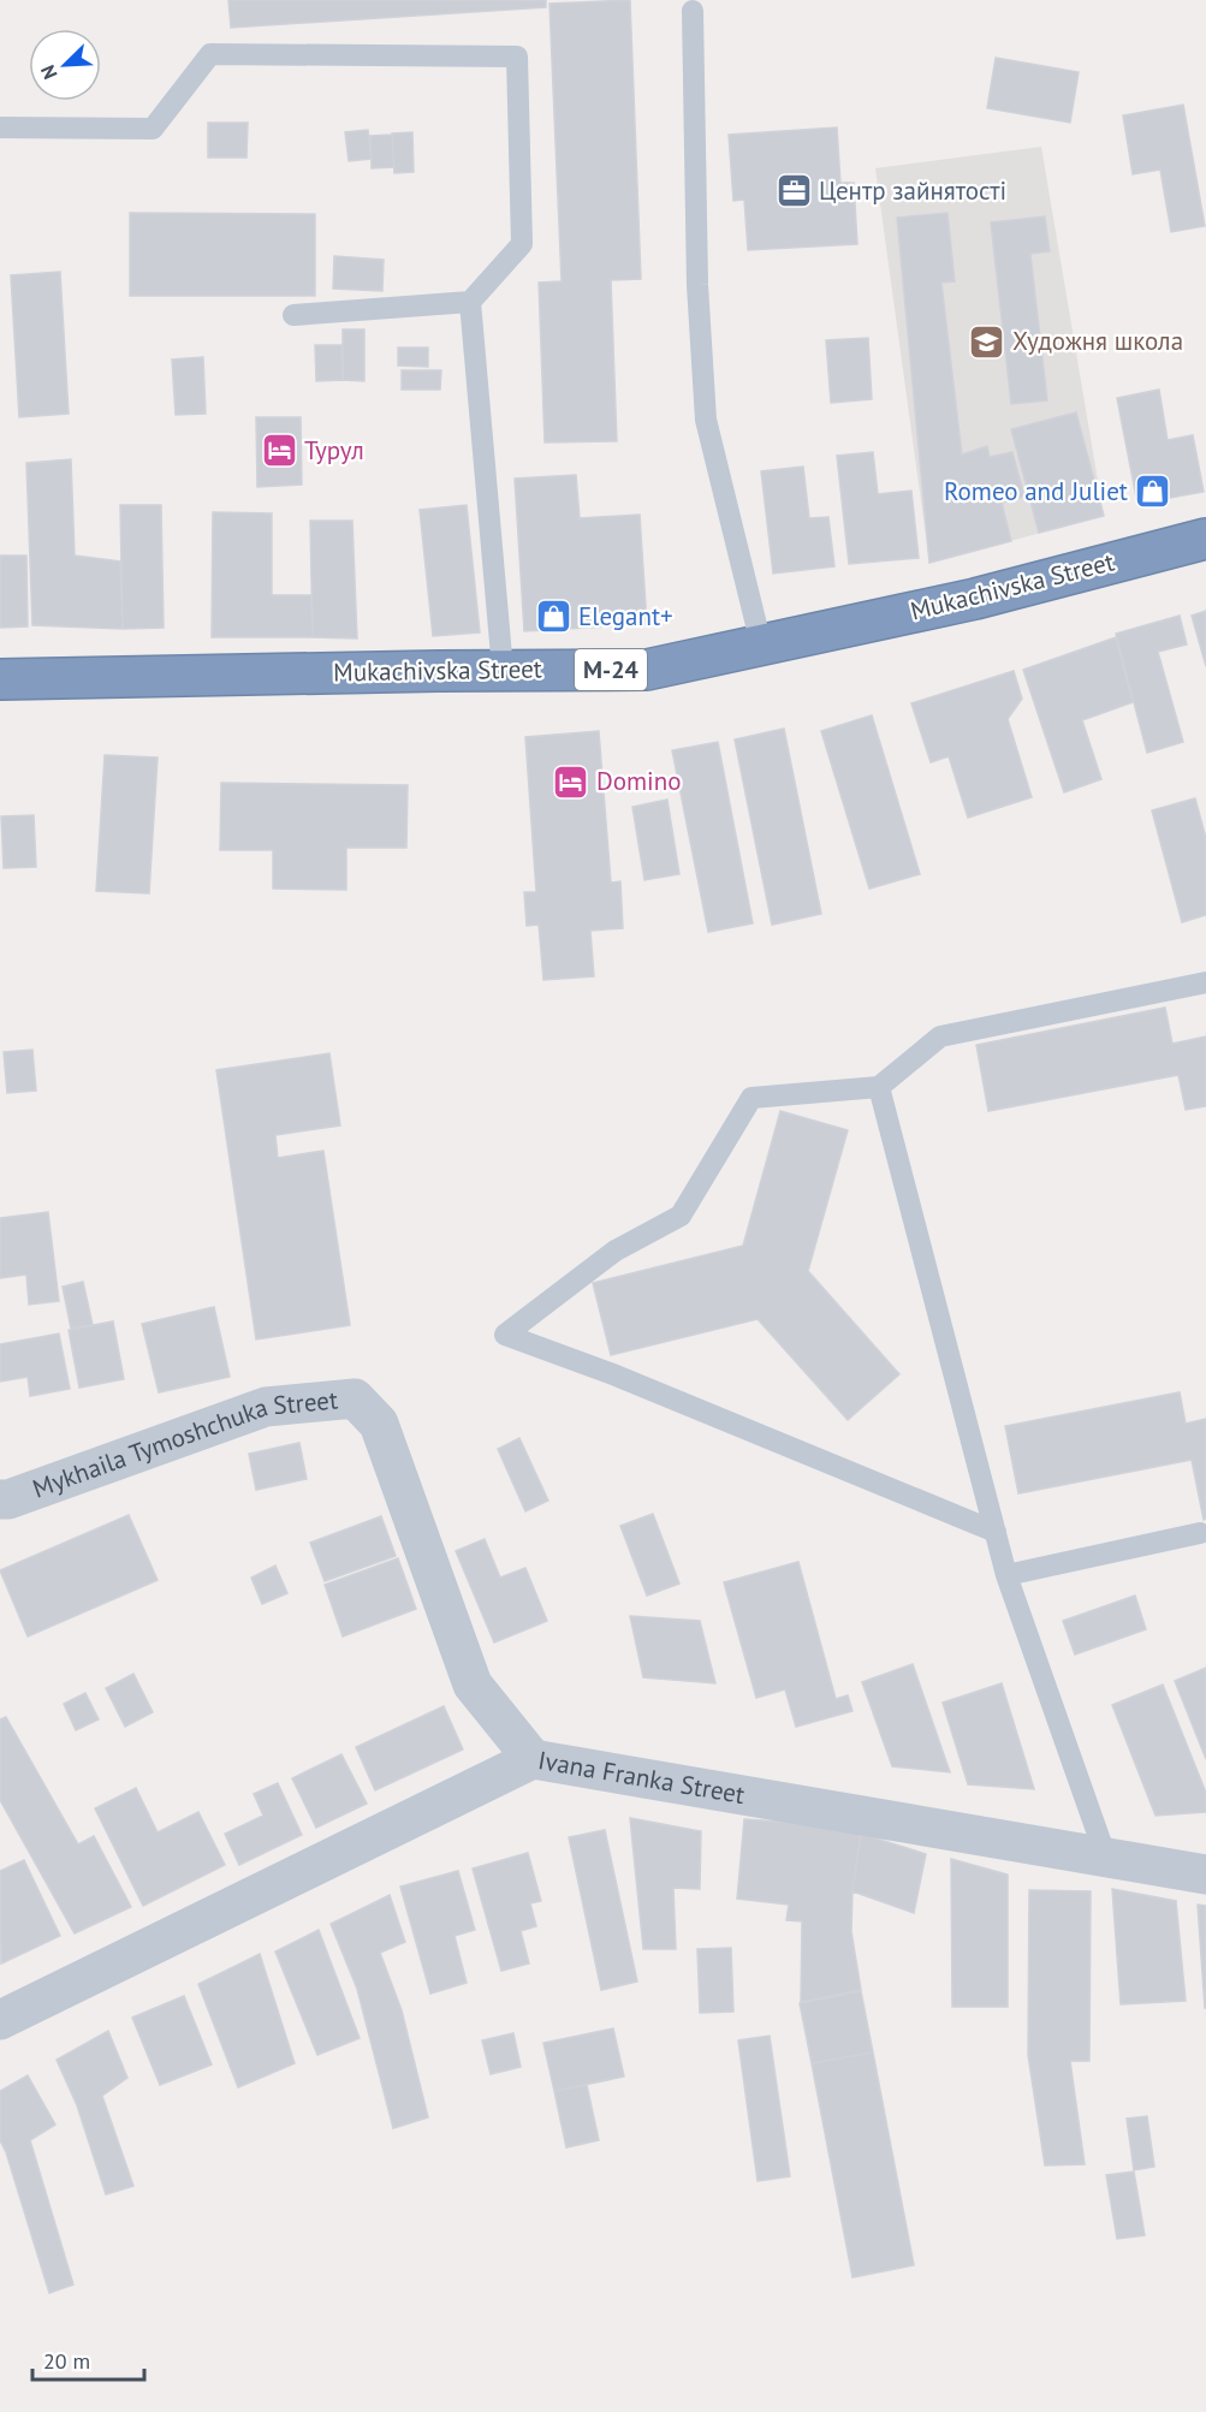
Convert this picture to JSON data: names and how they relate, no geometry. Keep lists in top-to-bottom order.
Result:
{
  "streets": {
    "highway": ["Mukachivska Street", "М-24"],
    "street": ["Mykhaila Tymoshchuka Street", "Ivana Franka Street"]
  },
  "crossings": [
    ["Mykhaila Tymoshchuka Street", "Ivana Franka Street"]
  ],
  "places": {
    "office": ["Центр зайнятості"],
    "school or university": ["Художня школа"],
    "hotel": ["Турул", "Domino"],
    "shop": ["Romeo and Juliet", "Elegant+"]
  },
  "scale_bar": "20 m",
  "north": "bottom left"
}
